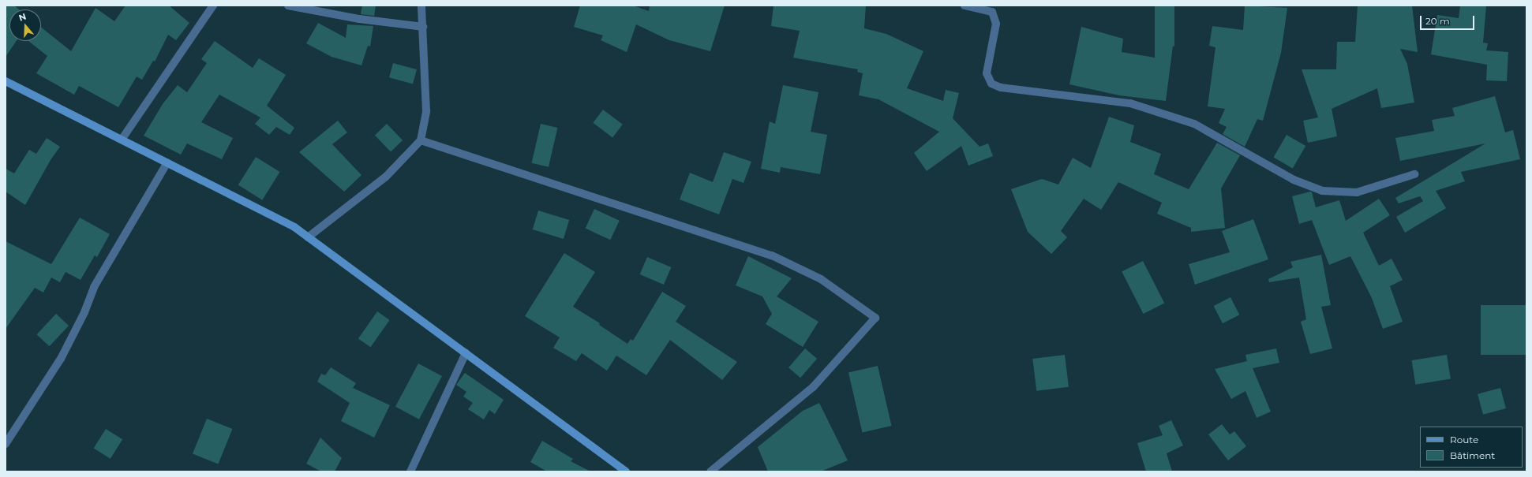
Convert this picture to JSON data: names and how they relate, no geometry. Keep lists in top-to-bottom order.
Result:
{
  "legend": ["Route", "Bâtiment"],
  "scale_bar": "20 m",
  "north": "top"
}
